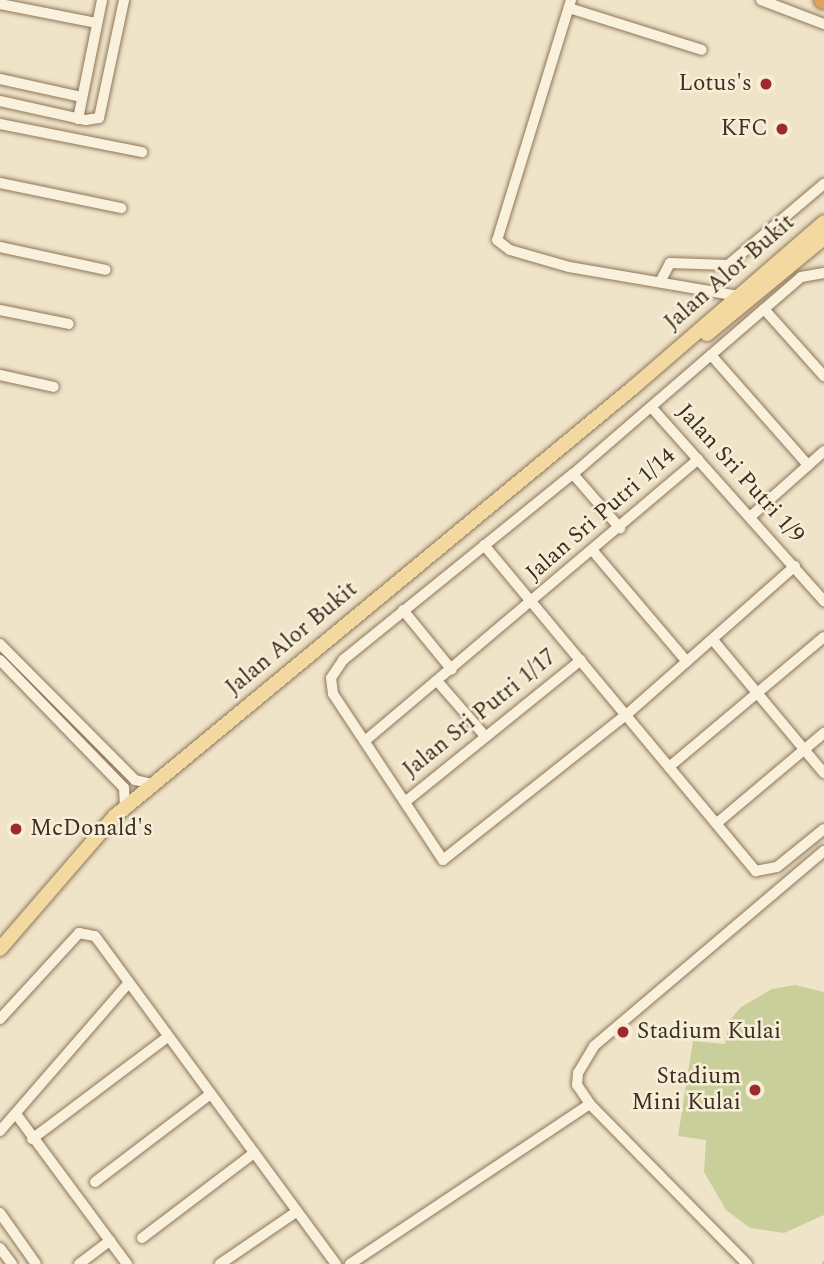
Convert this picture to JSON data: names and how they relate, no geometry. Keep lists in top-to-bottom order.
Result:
{
  "streets": {
    "main road": ["Jalan Alor Bukit"],
    "street": ["Jalan Sri Putri 1/9", "Jalan Sri Putri 1/14", "Jalan Sri Putri 1/17"]
  },
  "crossings": [
    ["Jalan Sri Putri 1/9", "Jalan Sri Putri 1/14"]
  ],
  "places": [
    "Lotus's",
    "KFC",
    "McDonald's",
    "Stadium Kulai",
    "Stadium Mini Kulai"
  ]
}
